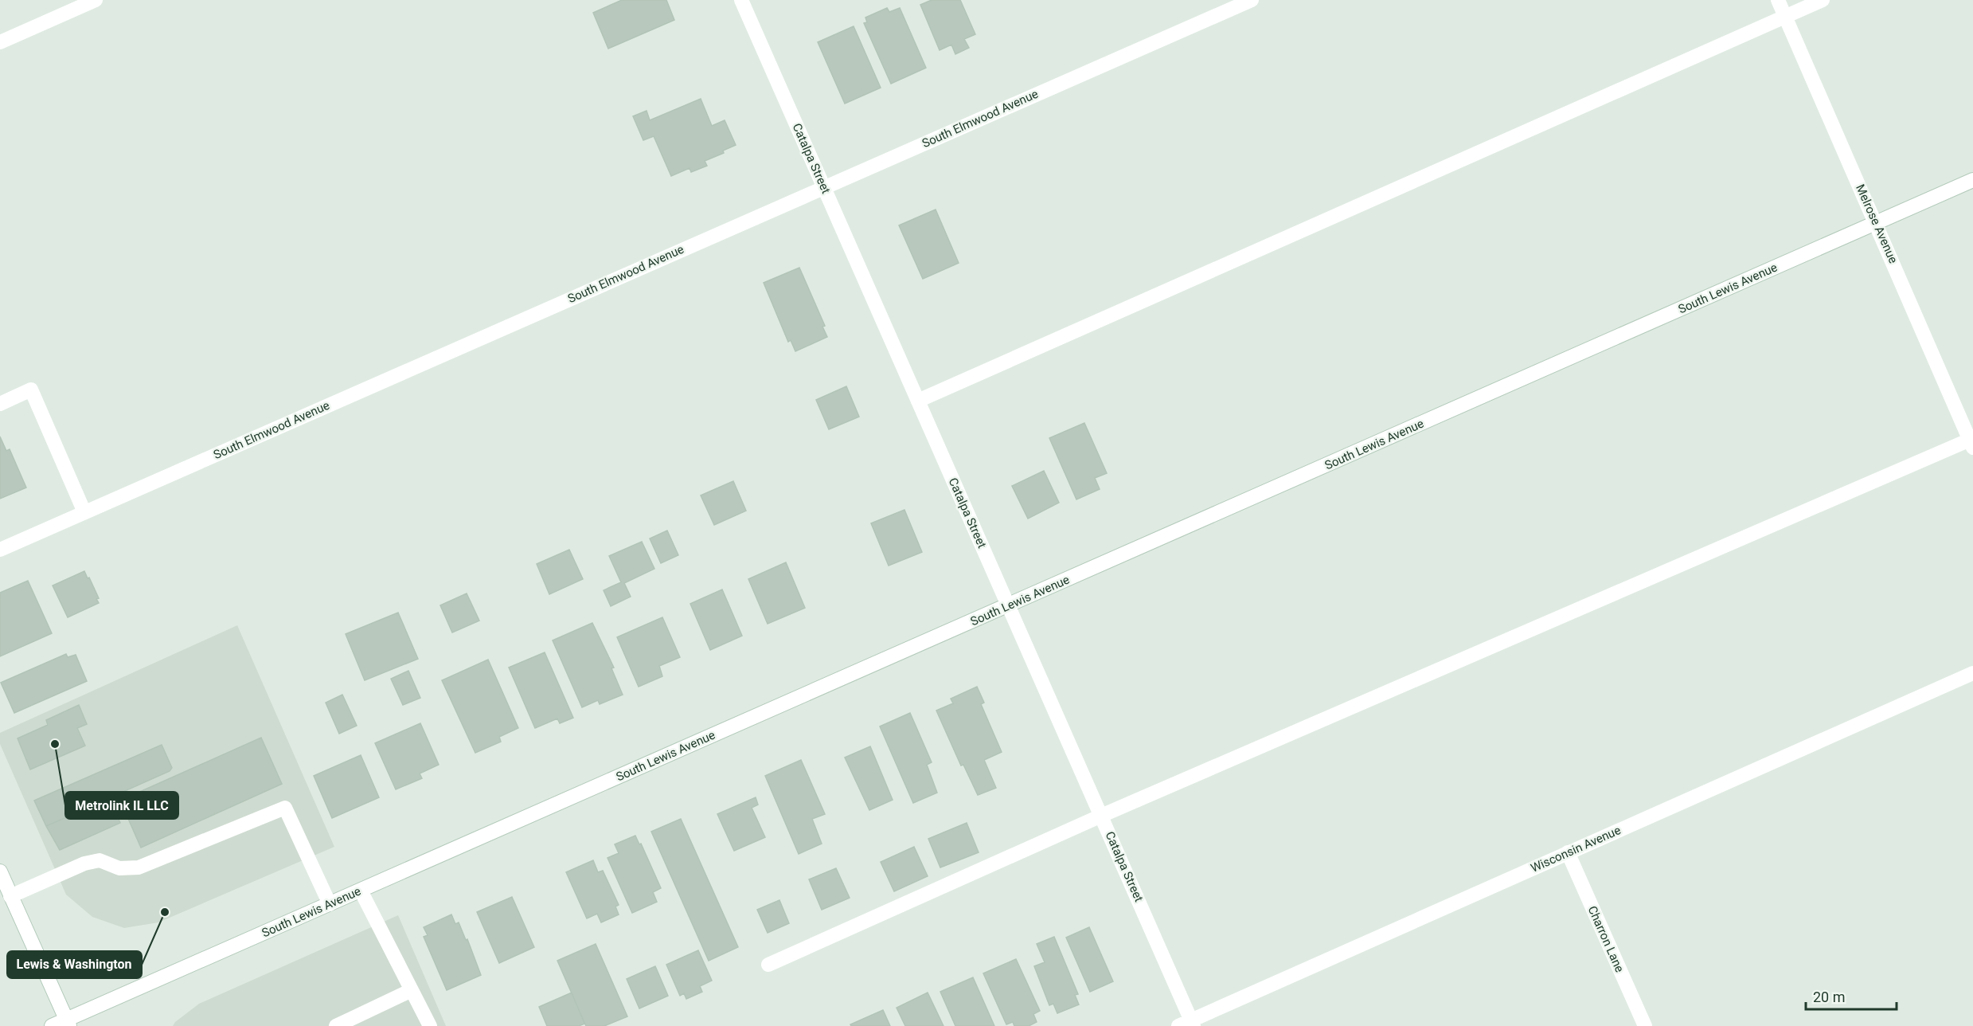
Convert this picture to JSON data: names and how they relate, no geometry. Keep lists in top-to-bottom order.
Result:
{
  "streets": {
    "street": [
      "South Elmwood Avenue",
      "Catalpa Street",
      "Melrose Avenue",
      "South Lewis Avenue",
      "Wisconsin Avenue",
      "Charron Lane"
    ]
  },
  "crossings": [
    ["South Elmwood Avenue", "Catalpa Street"],
    ["Catalpa Street", "South Lewis Avenue"],
    ["Catalpa Street", "Wisconsin Avenue"],
    ["Melrose Avenue", "South Lewis Avenue"],
    ["Wisconsin Avenue", "Charron Lane"]
  ],
  "places": ["Metrolink IL LLC", "Lewis & Washington"],
  "scale_bar": "20 m"
}
